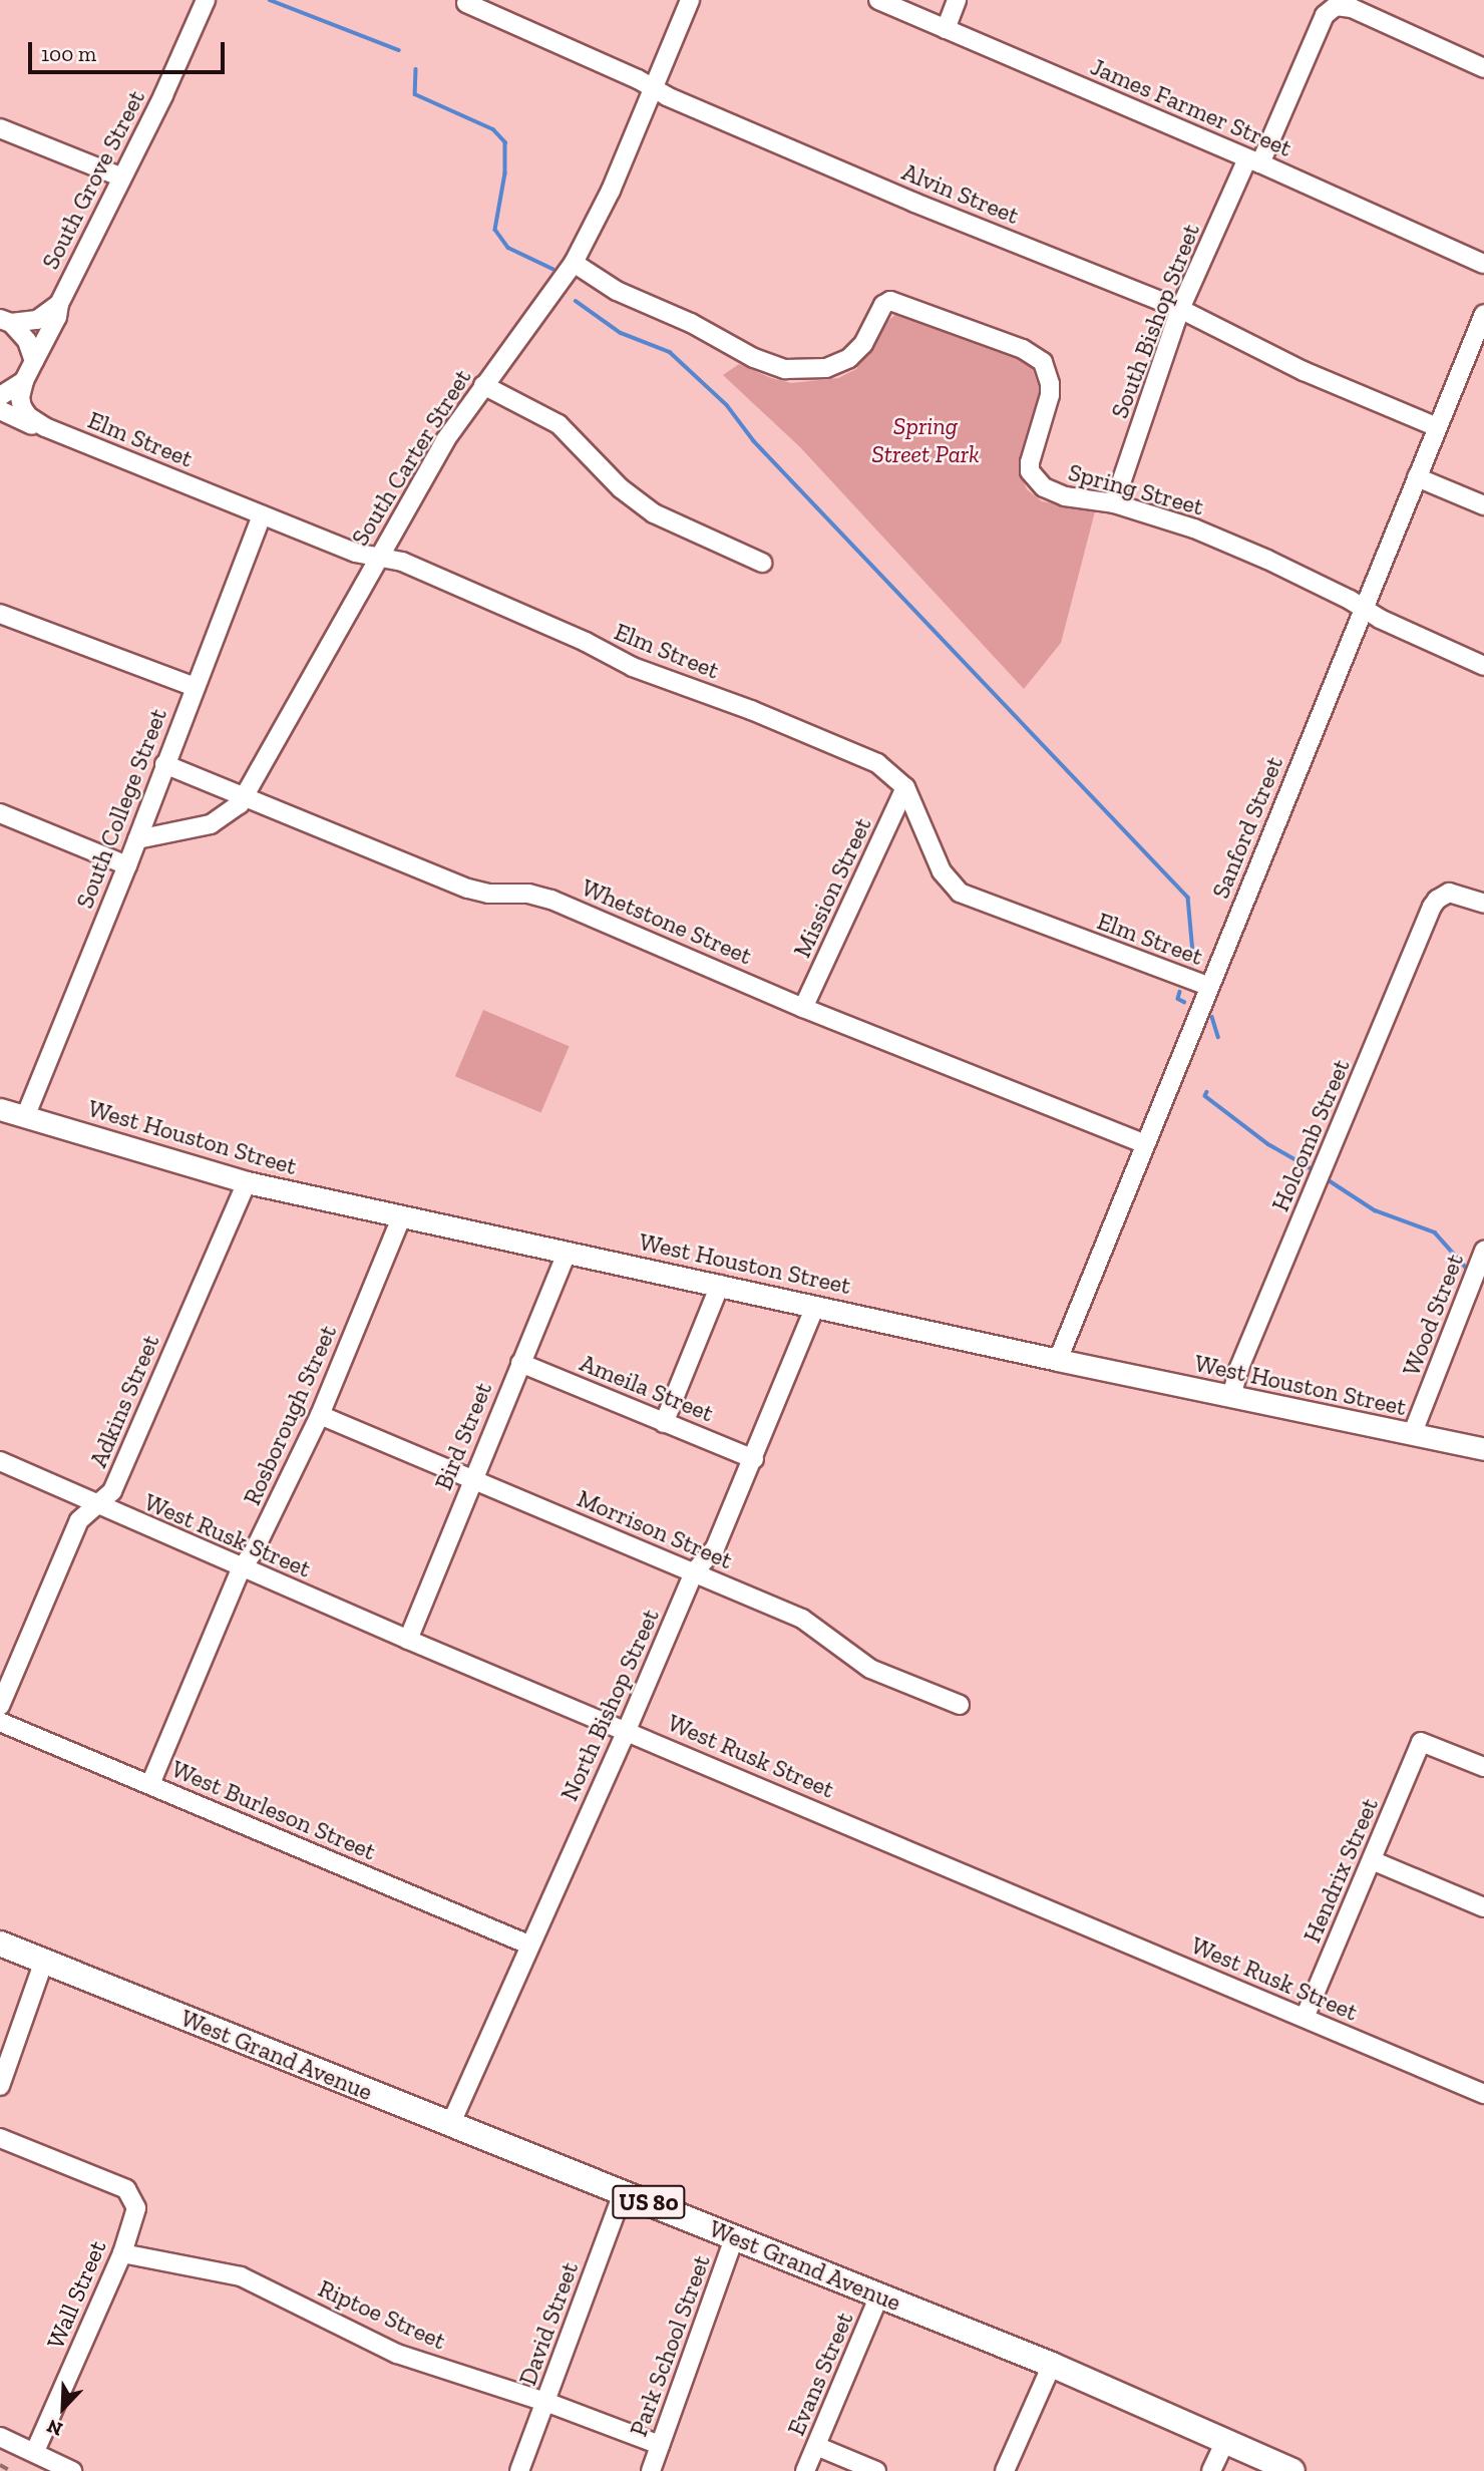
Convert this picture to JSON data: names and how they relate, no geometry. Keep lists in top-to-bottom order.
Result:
{
  "streets": {
    "highway": ["West Grand Avenue", "US 80"],
    "main road": ["West Houston Street"],
    "street": [
      "James Farmer Street",
      "South Grove Street",
      "Alvin Street",
      "South Bishop Street",
      "Elm Street",
      "South Carter Street",
      "Spring Street",
      "South College Street",
      "Sanford Street",
      "Mission Street",
      "Whetstone Street",
      "Holcomb Street",
      "Wood Street",
      "Ameila Street",
      "Adkins Street",
      "Rosborough Street",
      "Bird Street",
      "Morrison Street",
      "West Rusk Street",
      "North Bishop Street",
      "West Burleson Street",
      "Hendrix Street",
      "Wall Street",
      "Riptoe Street",
      "David Street",
      "Park School Street",
      "Evans Street"
    ]
  },
  "crossings": [
    ["James Farmer Street", "South Bishop Street"],
    ["South Grove Street", "Elm Street"],
    ["Alvin Street", "South Bishop Street"],
    ["Alvin Street", "South Carter Street"],
    ["Alvin Street", "Sanford Street"],
    ["South Bishop Street", "Spring Street"],
    ["Elm Street", "South Carter Street"],
    ["Elm Street", "South College Street"],
    ["Elm Street", "Sanford Street"],
    ["Elm Street", "Mission Street"],
    ["South Carter Street", "Spring Street"],
    ["South Carter Street", "South College Street"],
    ["South Carter Street", "Whetstone Street"],
    ["Spring Street", "Sanford Street"],
    ["South College Street", "Whetstone Street"],
    ["South College Street", "West Houston Street"],
    ["Sanford Street", "Whetstone Street"],
    ["Sanford Street", "West Houston Street"],
    ["Mission Street", "Whetstone Street"],
    ["Holcomb Street", "West Houston Street"],
    ["West Houston Street", "Wood Street"],
    ["West Houston Street", "Adkins Street"],
    ["West Houston Street", "Rosborough Street"],
    ["West Houston Street", "Bird Street"],
    ["West Houston Street", "North Bishop Street"],
    ["Ameila Street", "Bird Street"],
    ["Ameila Street", "North Bishop Street"],
    ["Adkins Street", "West Rusk Street"],
    ["Rosborough Street", "Morrison Street"],
    ["Rosborough Street", "West Rusk Street"],
    ["Rosborough Street", "West Burleson Street"],
    ["Bird Street", "Morrison Street"],
    ["Bird Street", "West Rusk Street"],
    ["Morrison Street", "North Bishop Street"],
    ["West Rusk Street", "North Bishop Street"],
    ["West Rusk Street", "Hendrix Street"],
    ["North Bishop Street", "West Burleson Street"],
    ["North Bishop Street", "West Grand Avenue"],
    ["West Grand Avenue", "David Street"],
    ["West Grand Avenue", "Park School Street"],
    ["West Grand Avenue", "Evans Street"],
    ["Wall Street", "Riptoe Street"],
    ["Riptoe Street", "David Street"],
    ["Riptoe Street", "Park School Street"]
  ],
  "parks": ["Spring Street Park"],
  "scale_bar": "100 m",
  "north": "bottom left"
}
